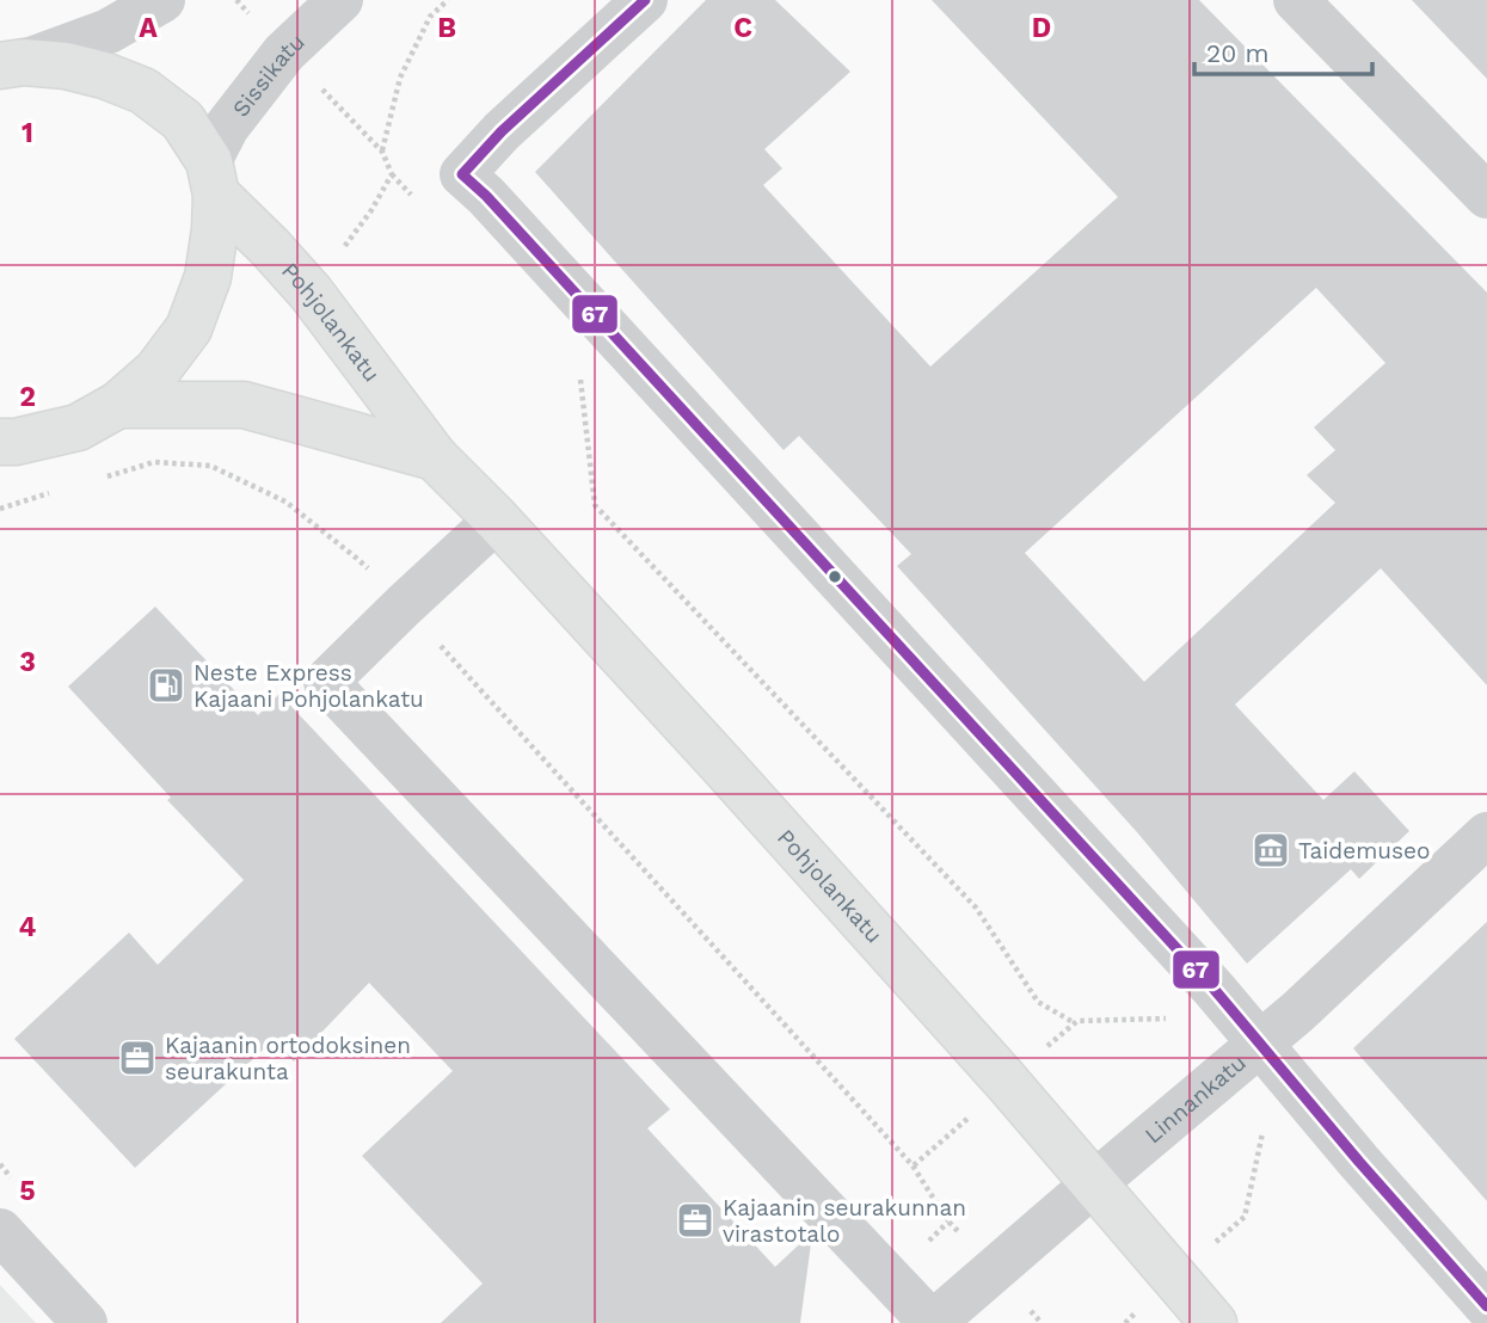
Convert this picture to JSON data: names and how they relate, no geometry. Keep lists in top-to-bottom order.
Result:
{
  "streets": {
    "main road": ["Pohjolankatu"],
    "street": ["Sissikatu", "Linnankatu"]
  },
  "crossings": [
    ["Sissikatu", "Pohjolankatu"],
    ["Pohjolankatu", "Linnankatu"]
  ],
  "places": {
    "fuel station": ["Neste Express Kajaani Pohjolankatu"],
    "museum": ["Taidemuseo"],
    "office": ["Kajaanin ortodoksinen seurakunta", "Kajaanin seurakunnan virastotalo"]
  },
  "lines": ["transit line 67"],
  "scale_bar": "20 m",
  "grid": {
    "columns": [
      "A",
      "B",
      "C",
      "D"
    ],
    "rows": [
      "1",
      "2",
      "3",
      "4",
      "5"
    ]
  }
}
